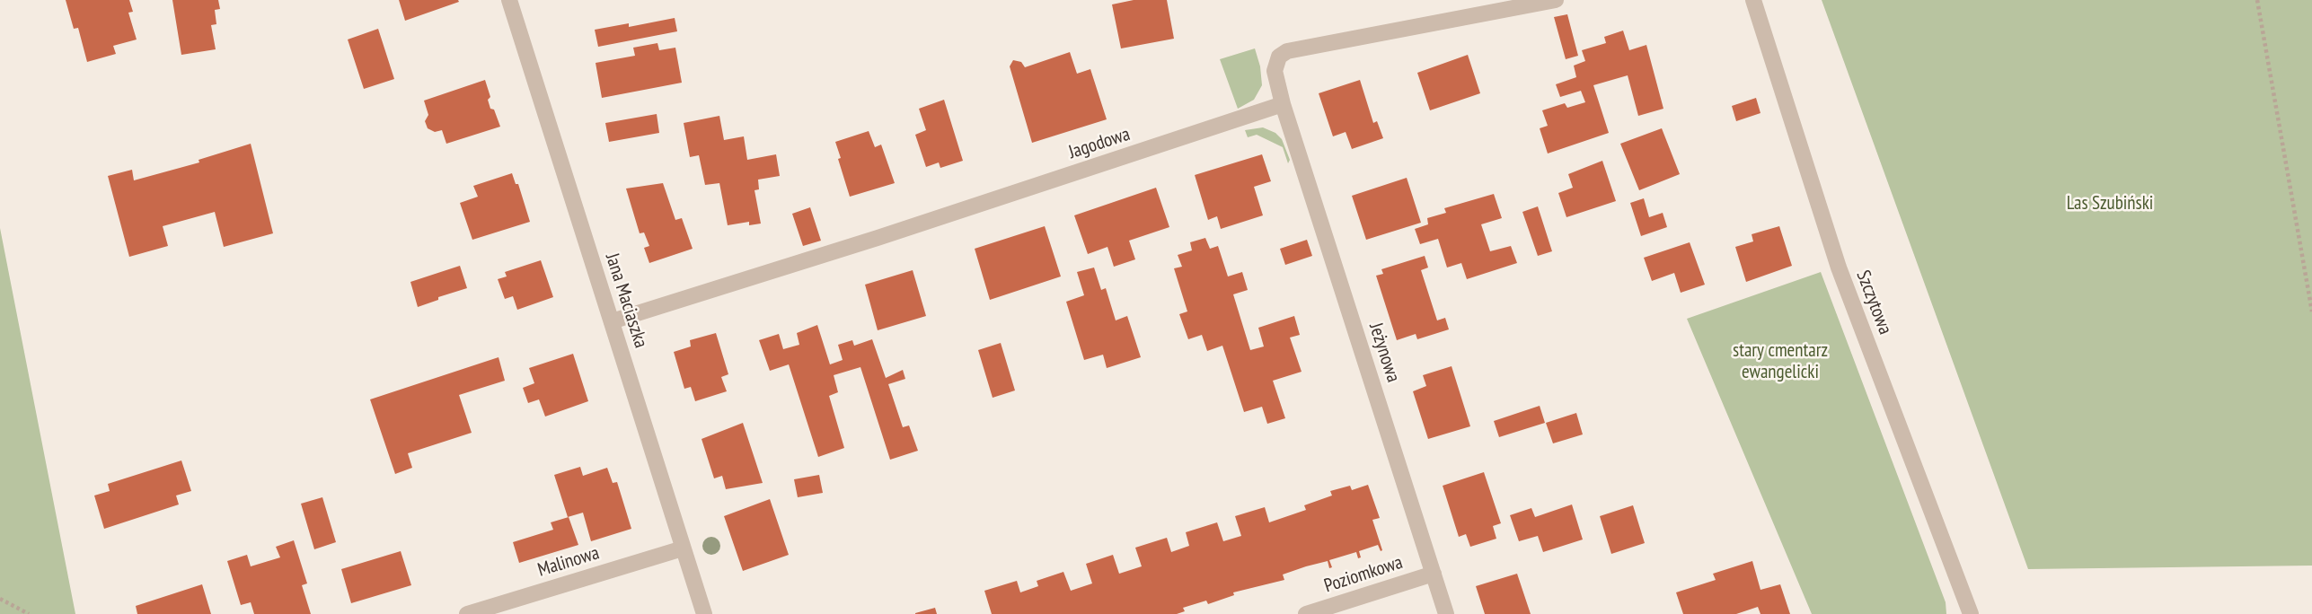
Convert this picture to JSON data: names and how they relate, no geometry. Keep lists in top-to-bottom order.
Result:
{
  "streets": {
    "street": [
      "Jagodowa",
      "Jana Maciaszka",
      "Szczytowa",
      "Jeżynowa",
      "Malinowa",
      "Poziomkowa"
    ]
  },
  "crossings": [
    ["Jagodowa", "Jana Maciaszka"],
    ["Jagodowa", "Jeżynowa"],
    ["Jana Maciaszka", "Malinowa"],
    ["Jeżynowa", "Poziomkowa"]
  ],
  "parks": ["Las Szubiński", "stary cmentarz ewangelicki"]
}
